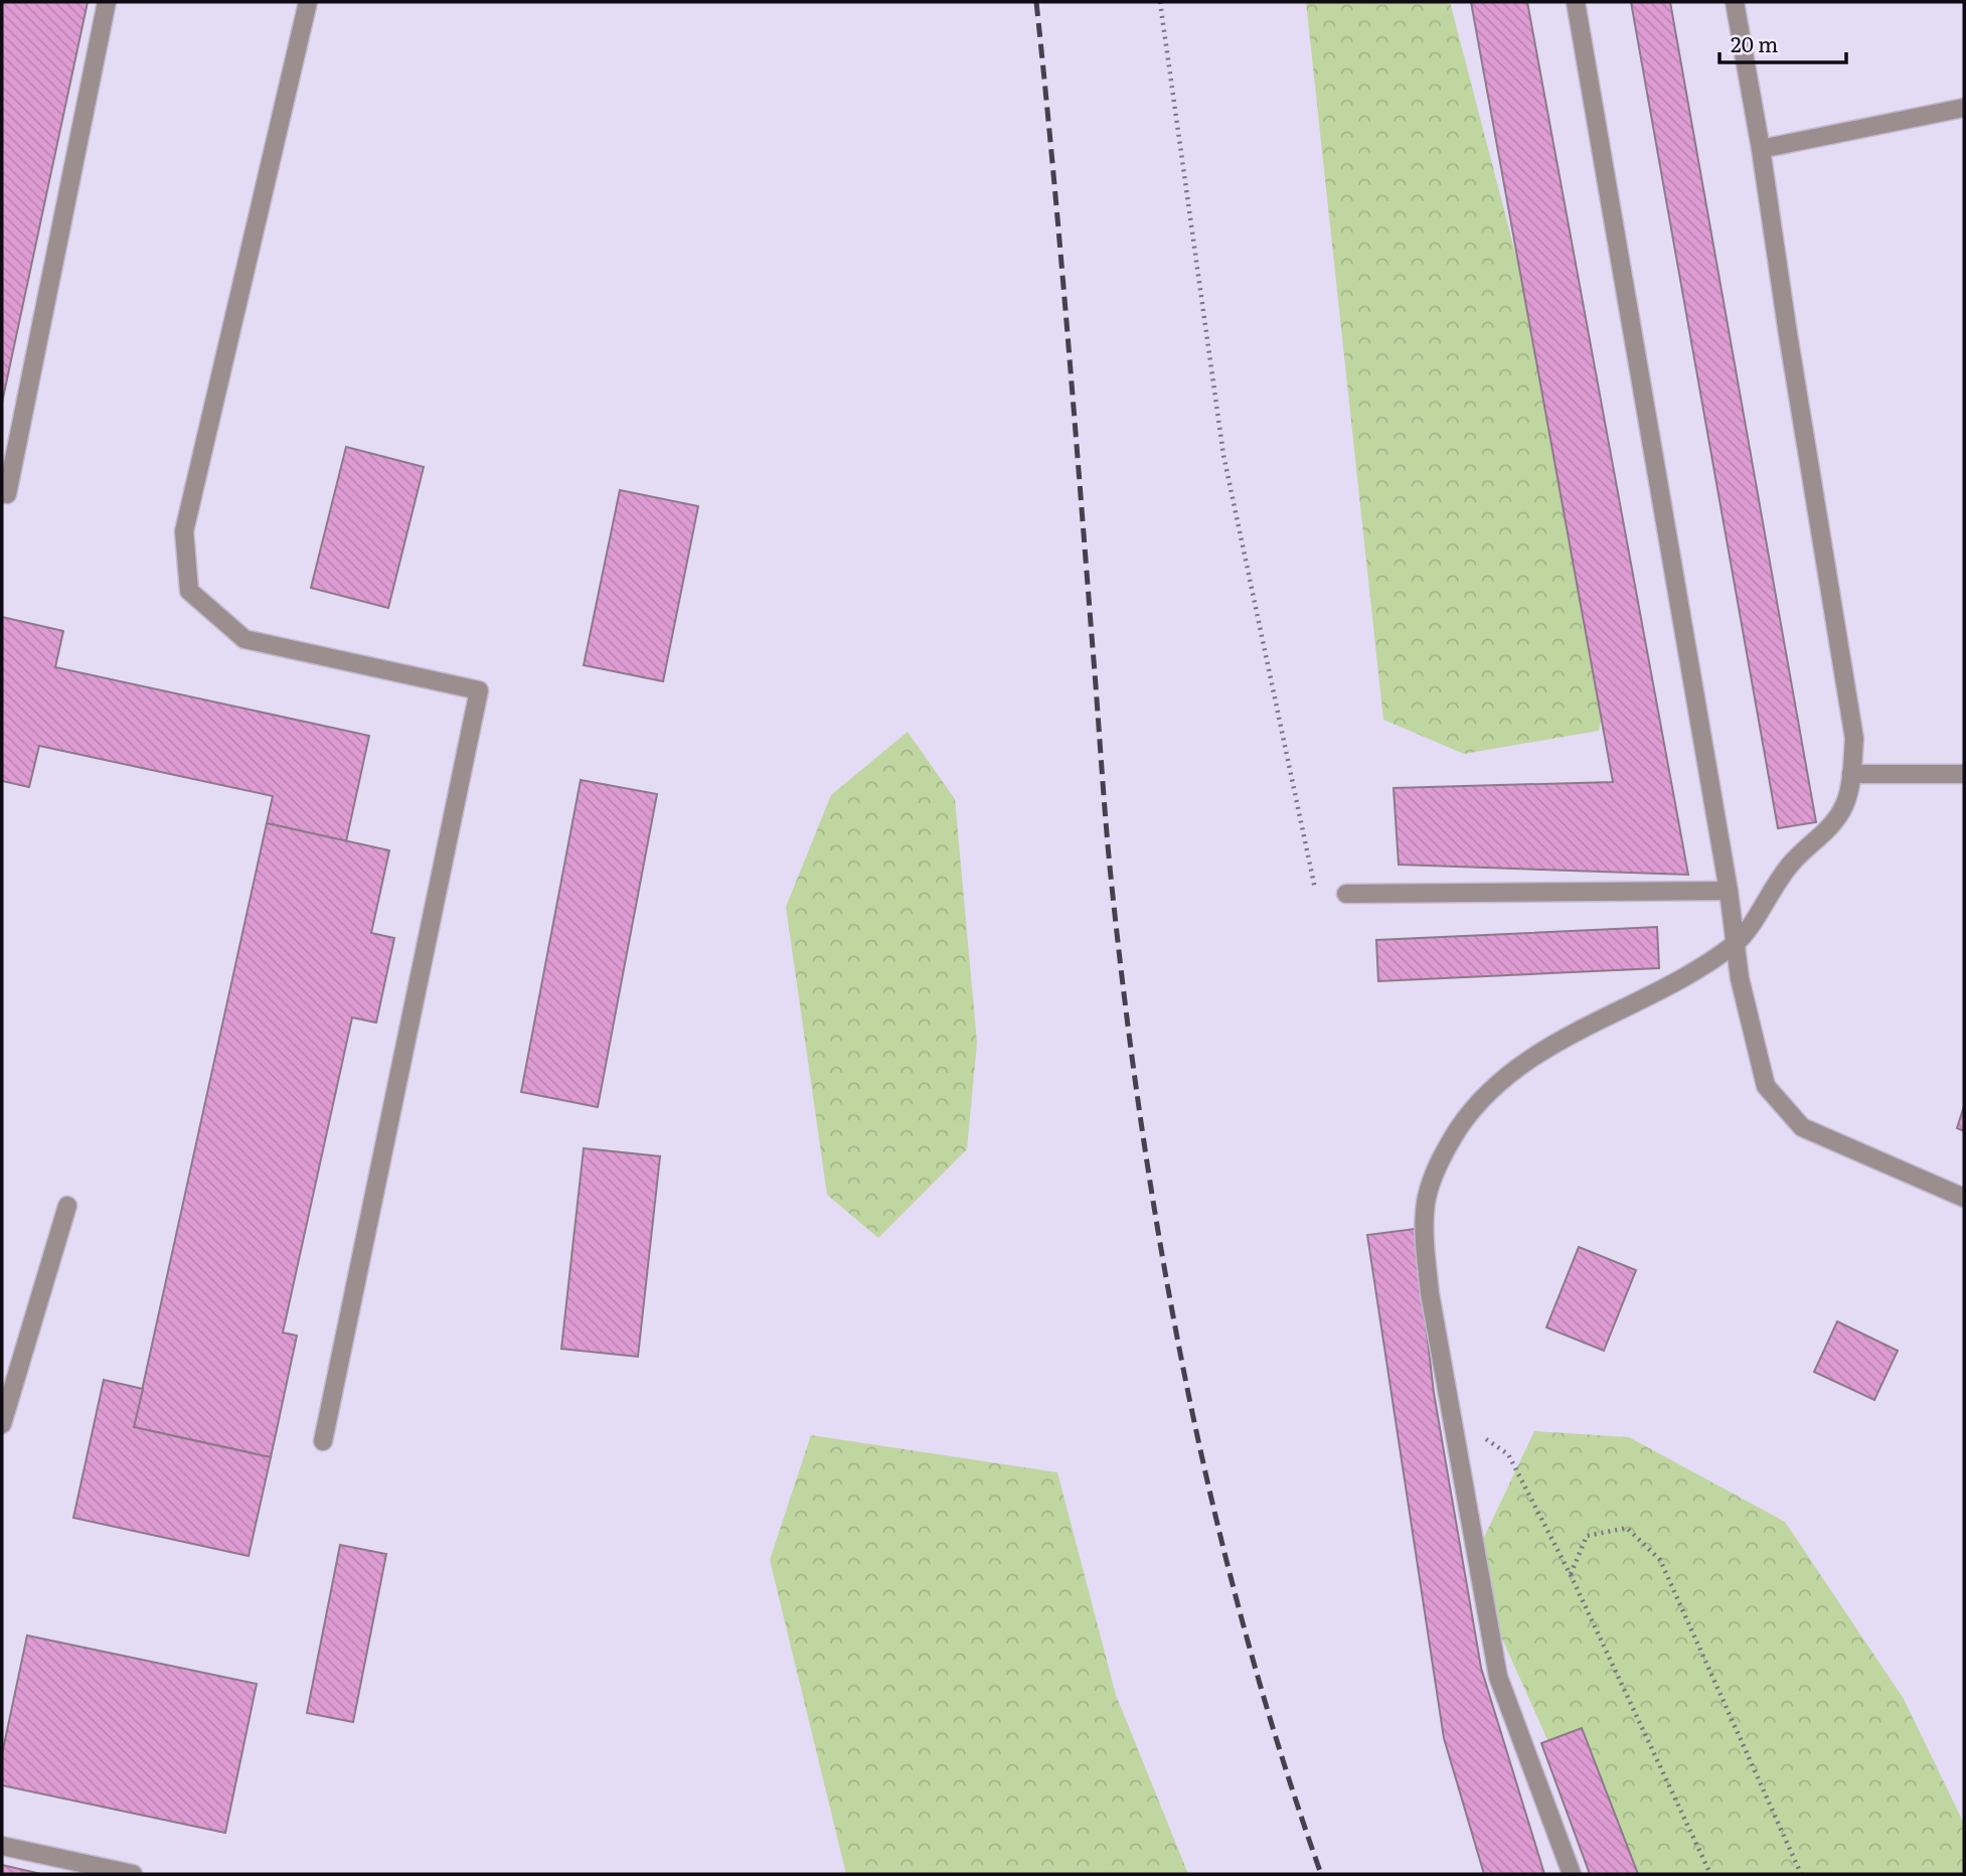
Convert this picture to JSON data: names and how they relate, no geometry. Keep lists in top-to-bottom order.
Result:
{
  "scale_bar": "20 m"
}
